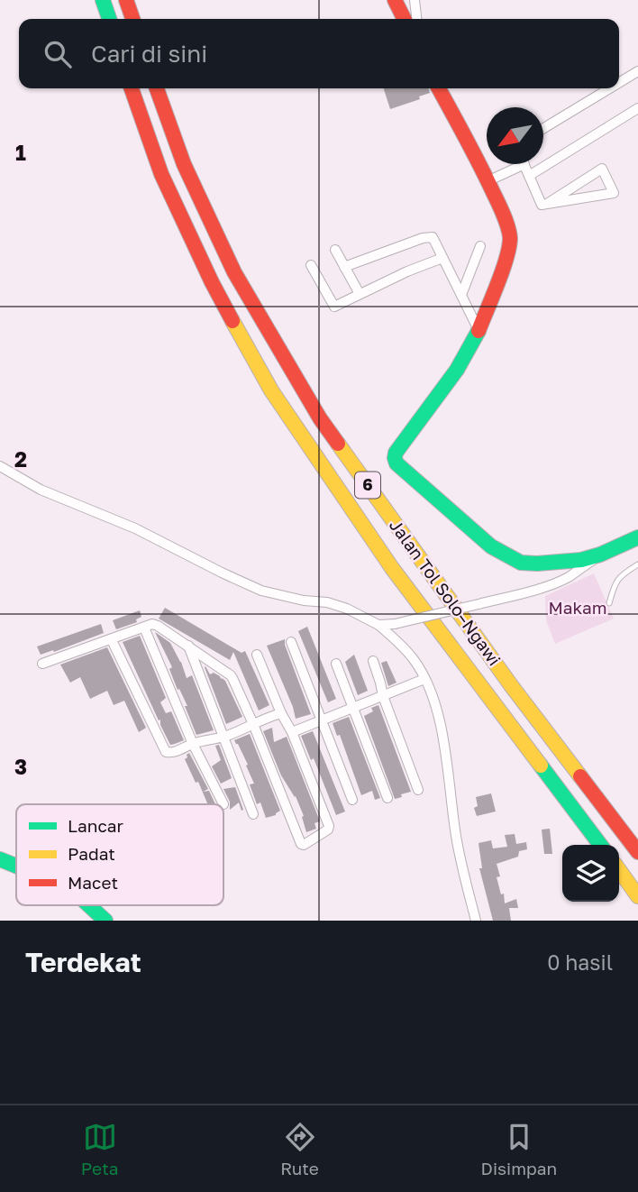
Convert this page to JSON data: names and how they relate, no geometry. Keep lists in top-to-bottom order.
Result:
{
  "streets": {
    "main road": ["6", "Jalan Tol Solo–Ngawi"]
  },
  "parks": ["Makam"],
  "legend": ["Lancar", "Padat", "Macet"],
  "north": "bottom left",
  "page": {
    "search": "Cari di sini",
    "heading": ["Terdekat", "0 hasil"],
    "nav": ["Peta", "Rute", "Disimpan"]
  },
  "grid": {
    "rows": ["1", "2", "3"]
  }
}
